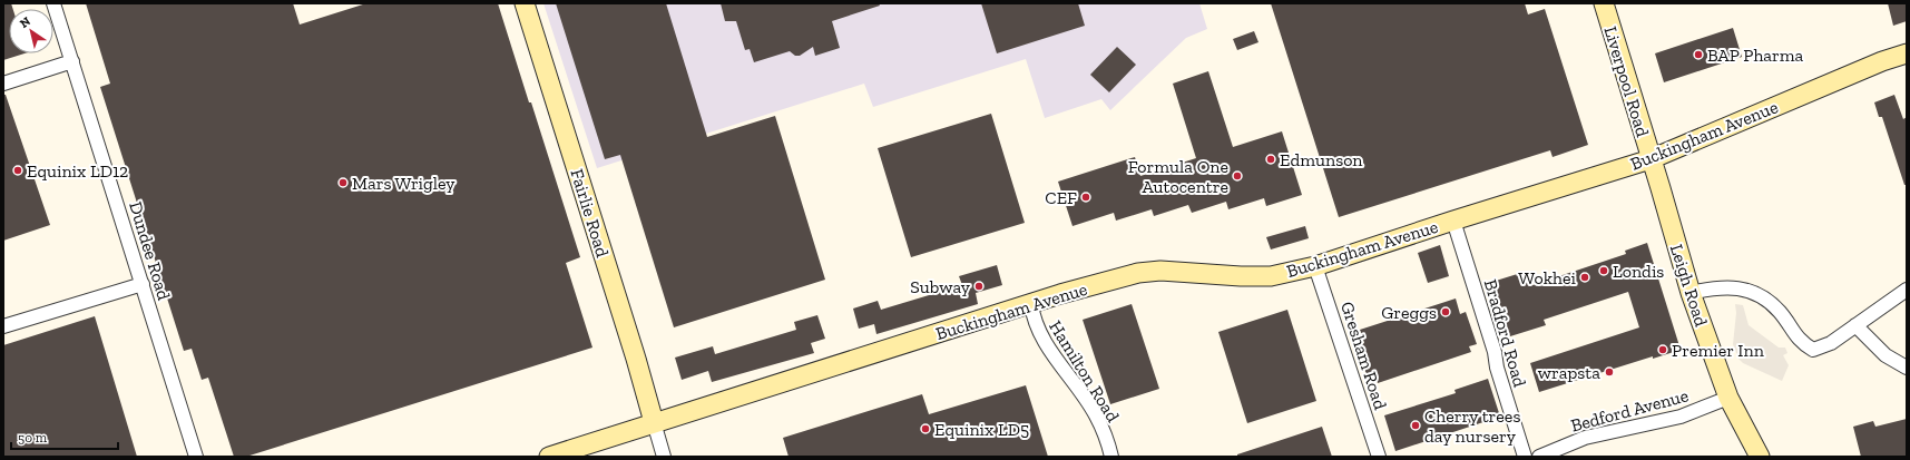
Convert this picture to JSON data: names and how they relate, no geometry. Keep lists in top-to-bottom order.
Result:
{
  "streets": {
    "street": [
      "Liverpool Road",
      "Buckingham Avenue",
      "Fairlie Road",
      "Dundee Road",
      "Leigh Road",
      "Bradford Road",
      "Gresham Road",
      "Hamilton Road",
      "Bedford Avenue"
    ]
  },
  "crossings": [
    ["Liverpool Road", "Buckingham Avenue"],
    ["Liverpool Road", "Leigh Road"],
    ["Buckingham Avenue", "Fairlie Road"],
    ["Buckingham Avenue", "Leigh Road"],
    ["Buckingham Avenue", "Bradford Road"],
    ["Buckingham Avenue", "Gresham Road"],
    ["Buckingham Avenue", "Hamilton Road"],
    ["Leigh Road", "Bedford Avenue"]
  ],
  "places": [
    "BAP Pharma",
    "Edmunson",
    "Equinix LD12",
    "Formula One Autocentre",
    "Mars Wrigley",
    "CEF",
    "Londis",
    "Wokhei",
    "Subway",
    "Greggs",
    "Premier Inn",
    "wrapsta",
    "Cherry trees day nursery",
    "Equinix LD5"
  ],
  "scale_bar": "50 m",
  "north": "top left"
}
